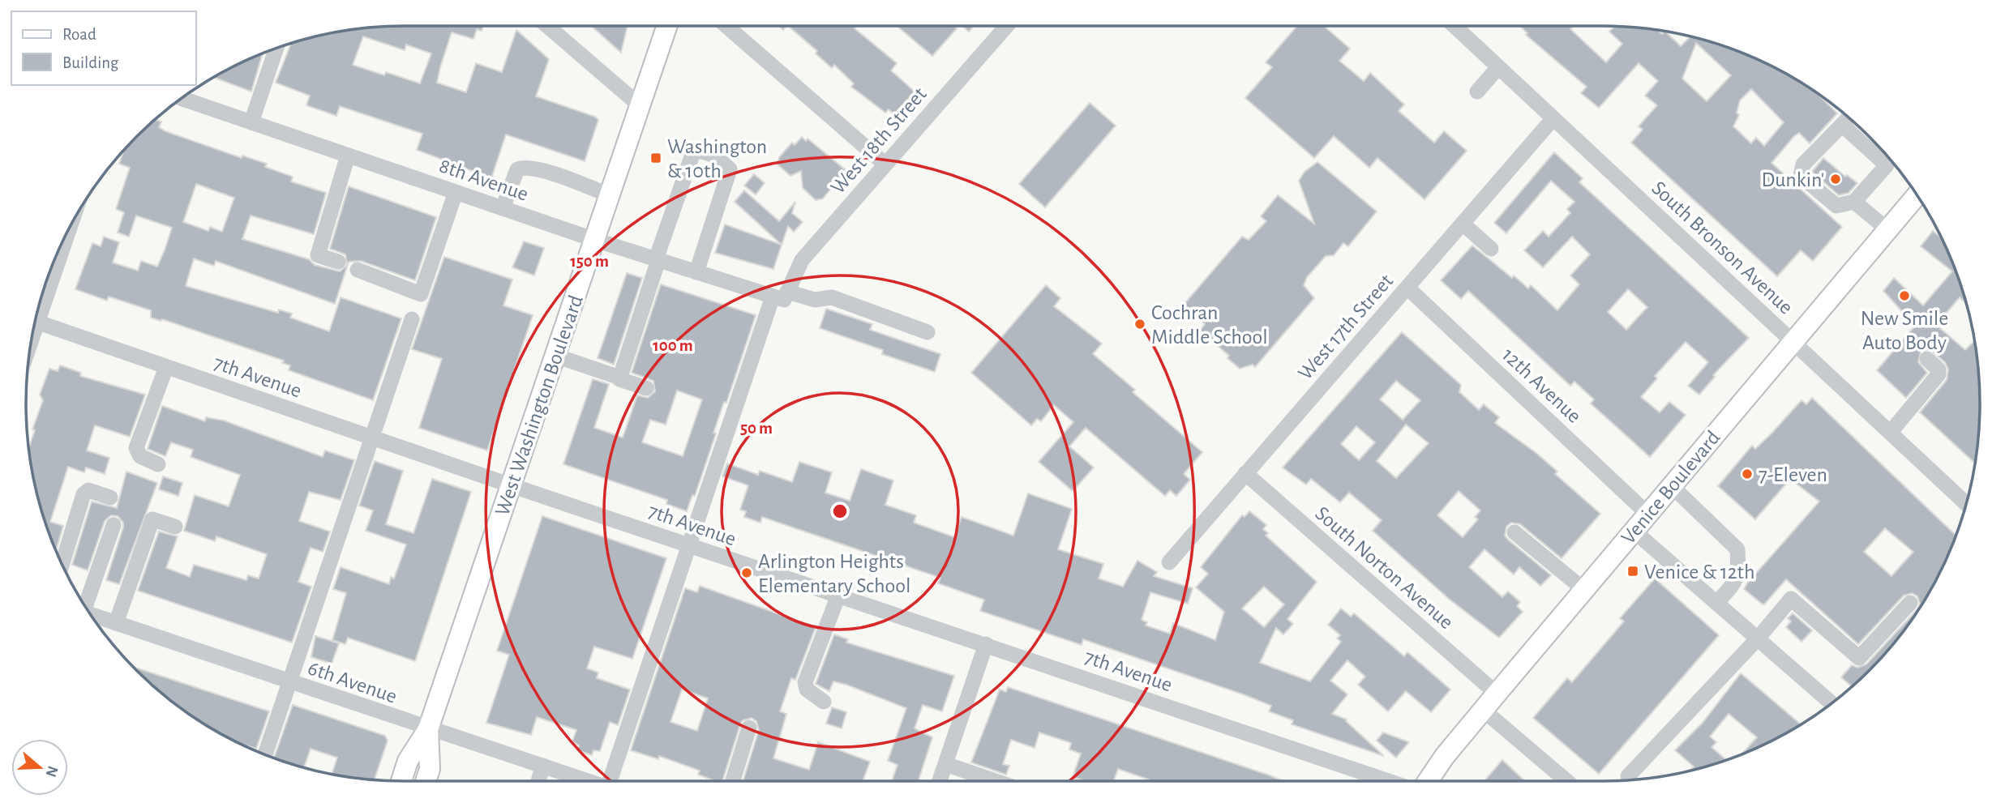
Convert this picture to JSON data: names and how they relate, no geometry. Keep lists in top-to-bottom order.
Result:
{
  "streets": {
    "main road": ["West Washington Boulevard", "Venice Boulevard"],
    "street": [
      "West 18th Street",
      "8th Avenue",
      "South Bronson Avenue",
      "West 17th Street",
      "7th Avenue",
      "12th Avenue",
      "South Norton Avenue",
      "6th Avenue"
    ]
  },
  "crossings": [
    ["West 18th Street", "8th Avenue"],
    ["West 18th Street", "7th Avenue"],
    ["8th Avenue", "West Washington Boulevard"],
    ["South Bronson Avenue", "West 17th Street"],
    ["South Bronson Avenue", "Venice Boulevard"],
    ["West 17th Street", "12th Avenue"],
    ["West 17th Street", "South Norton Avenue"],
    ["7th Avenue", "West Washington Boulevard"],
    ["12th Avenue", "Venice Boulevard"],
    ["West Washington Boulevard", "6th Avenue"],
    ["Venice Boulevard", "South Norton Avenue"]
  ],
  "places": {
    "transit": ["Washington & 10th", "Venice & 12th"],
    "other": [
      "Dunkin'",
      "New Smile Auto Body",
      "Cochran Middle School",
      "7-Eleven",
      "Arlington Heights Elementary School"
    ]
  },
  "legend": ["Road", "Building"],
  "north": "right",
  "rings": ["150 m", "100 m", "50 m"]
}
